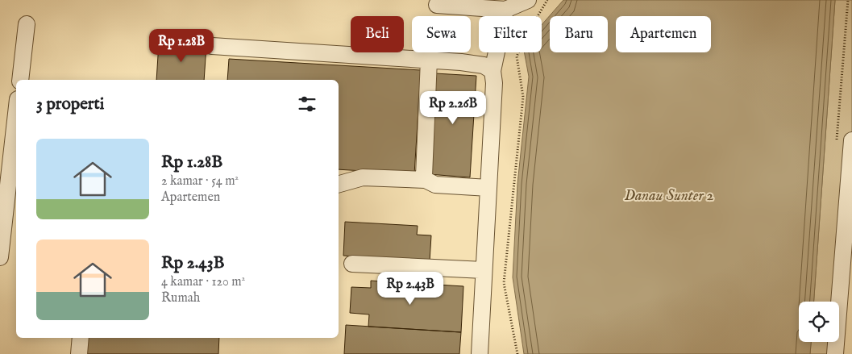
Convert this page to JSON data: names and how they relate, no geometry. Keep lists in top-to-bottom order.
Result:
{
  "water": ["Danau Sunter 2"],
  "page": {
    "chip": [
      "Beli",
      "Sewa",
      "Filter",
      "Baru",
      "Apartemen"
    ],
    "price": ["Rp 1.28B", "Rp 2.26B", "Rp 2.43B"],
    "heading": "3 properti",
    "list": [
      {
        "name": "Rp 1.28B",
        "note": "2 kamar · 54 m² · Apartemen"
      },
      {
        "name": "Rp 2.43B",
        "note": "4 kamar · 120 m² · Rumah"
      }
    ]
  }
}
